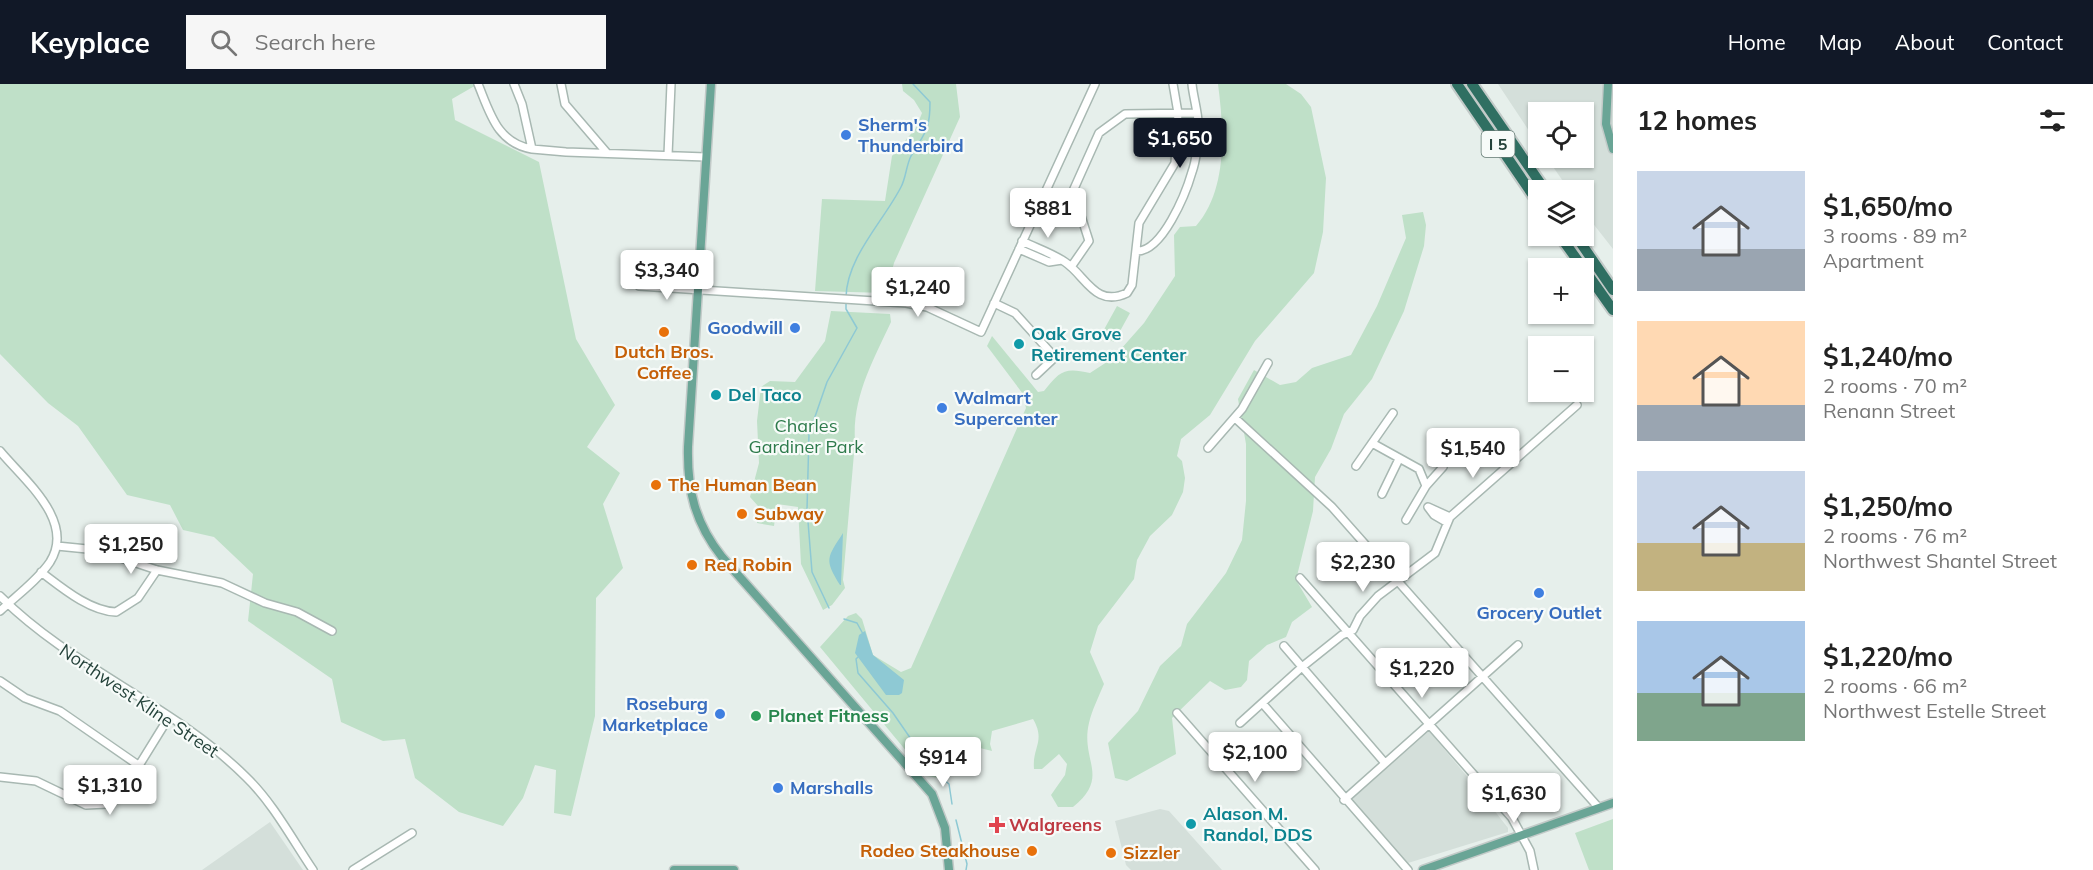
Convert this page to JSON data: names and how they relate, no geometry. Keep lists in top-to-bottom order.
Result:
{
  "streets": {
    "highway": ["I 5"],
    "street": ["Northwest Kline Street"]
  },
  "parks": ["Charles Gardiner Park"],
  "places": {
    "other": [
      "Sherm's Thunderbird",
      "Goodwill",
      "Dutch Bros. Coffee",
      "Oak Grove Retirement Center",
      "Del Taco",
      "Walmart Supercenter",
      "The Human Bean",
      "Subway",
      "Red Robin",
      "Grocery Outlet",
      "Roseburg Marketplace",
      "Planet Fitness",
      "Marshalls",
      "Alason M. Randol, DDS",
      "Rodeo Steakhouse",
      "Sizzler"
    ],
    "health": ["Walgreens"]
  },
  "page": {
    "header": "Keyplace",
    "search": "Search here",
    "nav": [
      "Home",
      "Map",
      "About",
      "Contact"
    ],
    "heading": "12 homes",
    "map_buttons": ["+", "−"],
    "price": [
      "$1,650",
      "$881",
      "$3,340",
      "$1,240",
      "$1,540",
      "$1,250",
      "$2,230",
      "$1,220",
      "$2,100",
      "$914",
      "$1,310",
      "$1,630"
    ],
    "list": [
      {
        "name": "$1,650/mo",
        "note": "3 rooms · 89 m² · Apartment"
      },
      {
        "name": "$1,240/mo",
        "note": "2 rooms · 70 m² · Renann Street"
      },
      {
        "name": "$1,250/mo",
        "note": "2 rooms · 76 m² · Northwest Shantel Street"
      },
      {
        "name": "$1,220/mo",
        "note": "2 rooms · 66 m² · Northwest Estelle Street"
      }
    ]
  }
}
